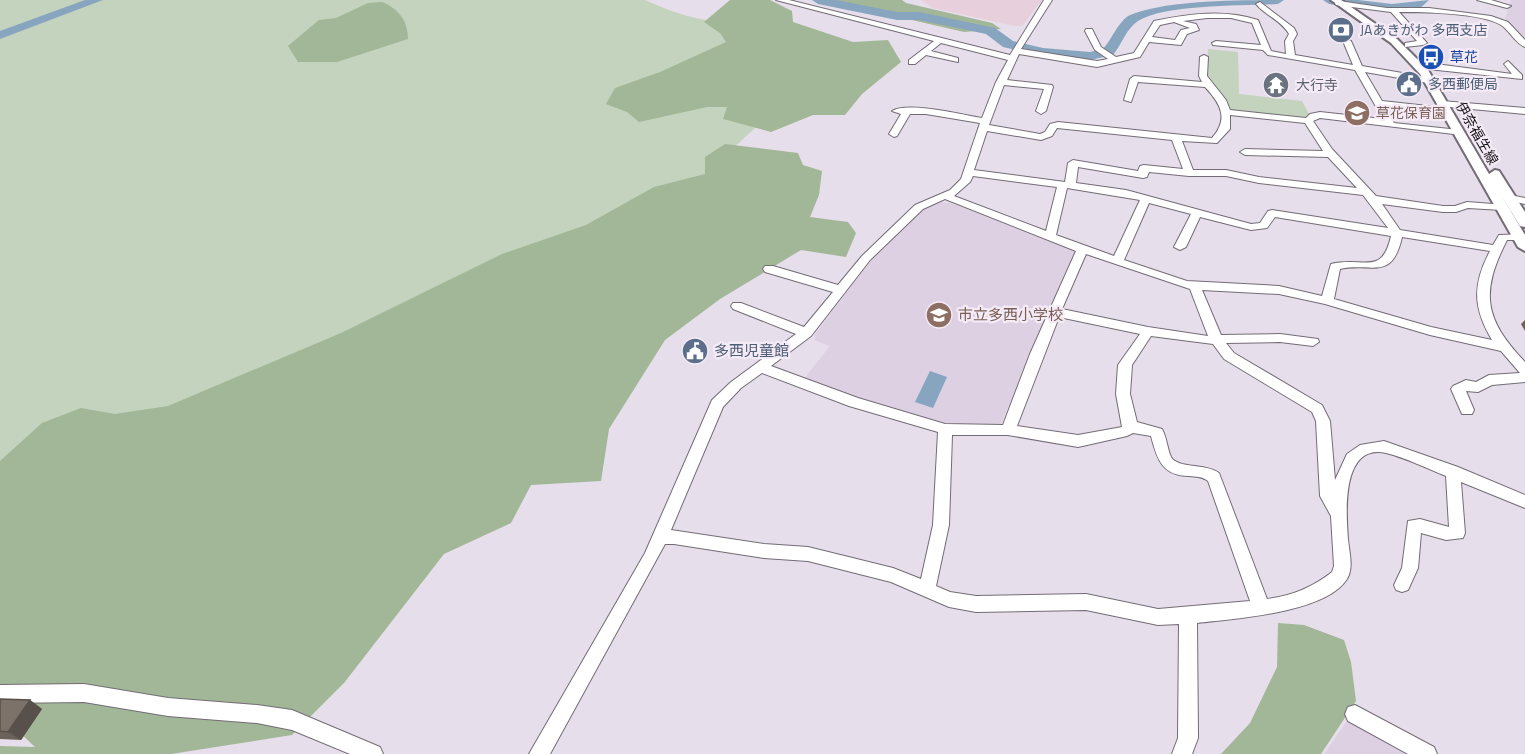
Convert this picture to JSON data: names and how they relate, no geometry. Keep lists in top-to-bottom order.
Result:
{
  "streets": {
    "main road": ["伊奈福生線"]
  },
  "places": {
    "bank": ["JAあきがわ 多西支店"],
    "bus stop": ["草花"],
    "public building": ["多西郵便局", "多西児童館"],
    "temple": ["大行寺"],
    "school or university": ["草花保育園", "市立多西小学校"]
  }
}
